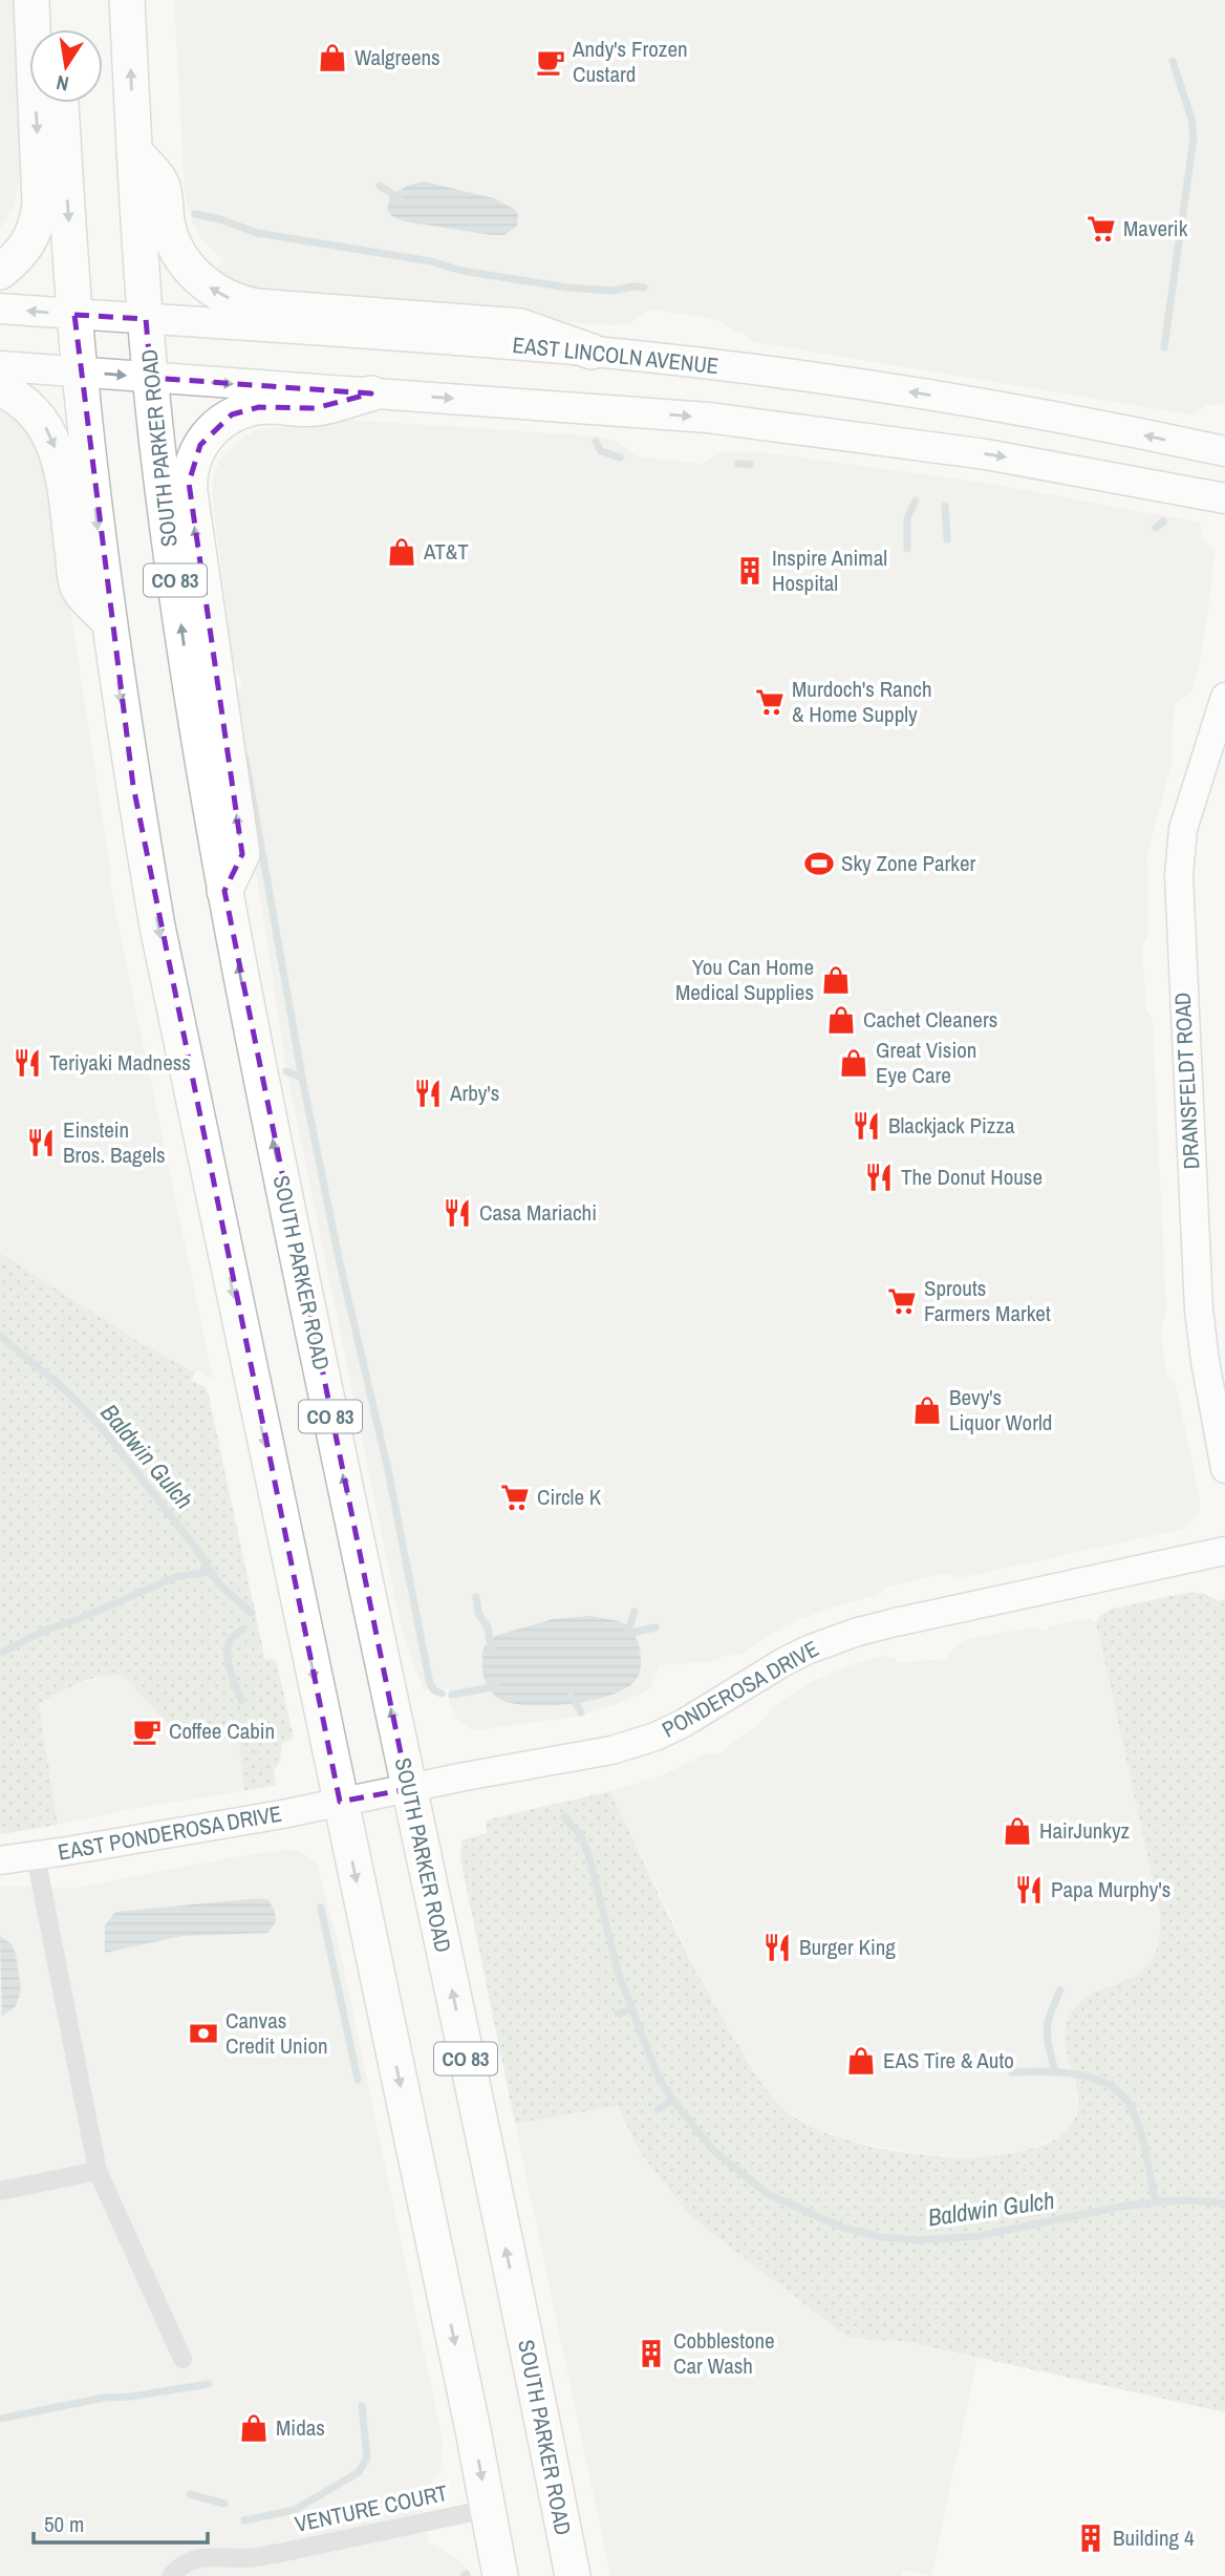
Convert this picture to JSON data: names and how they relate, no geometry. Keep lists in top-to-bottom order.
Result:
{
  "streets": {
    "highway": ["SOUTH PARKER ROAD", "CO 83"],
    "main road": ["EAST LINCOLN AVENUE"],
    "street": [
      "DRANSFELDT ROAD",
      "PONDEROSA DRIVE",
      "EAST PONDEROSA DRIVE",
      "VENTURE COURT"
    ]
  },
  "crossings": [
    ["EAST LINCOLN AVENUE", "SOUTH PARKER ROAD"],
    ["SOUTH PARKER ROAD", "PONDEROSA DRIVE"],
    ["PONDEROSA DRIVE", "EAST PONDEROSA DRIVE"]
  ],
  "water": ["Baldwin Gulch"],
  "places": {
    "shop": [
      "Walgreens",
      "AT&T",
      "You Can Home Medical Supplies",
      "Cachet Cleaners",
      "Great Vision Eye Care",
      "Bevy's Liquor World",
      "HairJunkyz",
      "EAS Tire & Auto",
      "Midas"
    ],
    "cafe": ["Andy's Frozen Custard", "Coffee Cabin"],
    "supermarket": [
      "Maverik",
      "Murdoch's Ranch & Home Supply",
      "Sprouts Farmers Market",
      "Circle K"
    ],
    "building": ["Inspire Animal Hospital", "Cobblestone Car Wash", "Building 4"],
    "sports": ["Sky Zone Parker"],
    "restaurant": [
      "Teriyaki Madness",
      "Arby's",
      "Blackjack Pizza",
      "Einstein Bros. Bagels",
      "The Donut House",
      "Casa Mariachi",
      "Papa Murphy's",
      "Burger King"
    ],
    "bank": ["Canvas Credit Union"]
  },
  "scale_bar": "50 m",
  "north": "bottom"
}
